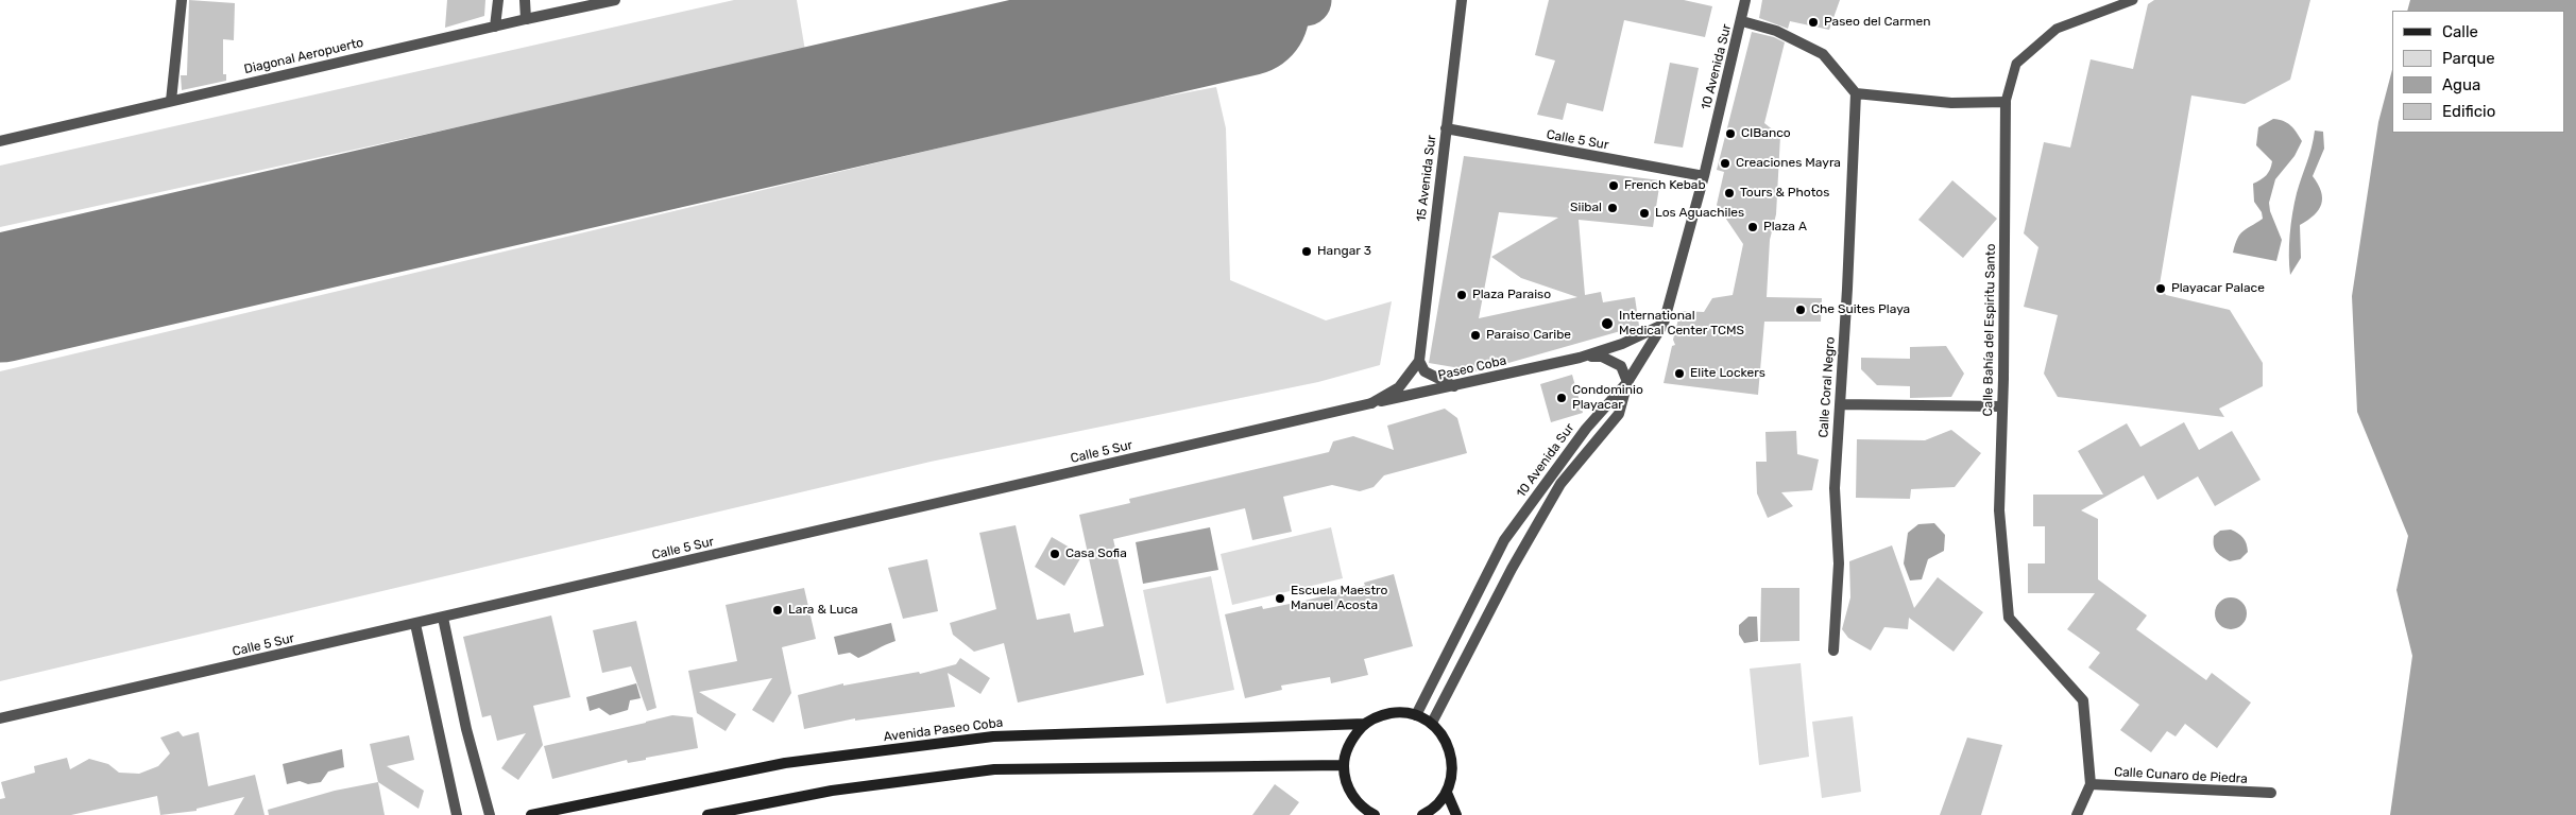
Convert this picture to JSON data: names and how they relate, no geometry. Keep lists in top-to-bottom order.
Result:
{
  "streets": {
    "main road": ["Avenida Paseo Coba"],
    "street": [
      "Diagonal Aeropuerto",
      "10 Avenida Sur",
      "Calle 5 Sur",
      "15 Avenida Sur",
      "Calle Bahía del Espiritu Santo",
      "Paseo Coba",
      "Calle Coral Negro",
      "Calle Cunaro de Piedra"
    ]
  },
  "crossings": [
    ["10 Avenida Sur", "Calle 5 Sur"],
    ["10 Avenida Sur", "Paseo Coba"],
    ["Calle 5 Sur", "15 Avenida Sur"],
    ["Calle 5 Sur", "Paseo Coba"],
    ["Calle Bahía del Espiritu Santo", "Calle Cunaro de Piedra"]
  ],
  "places": [
    "Paseo del Carmen",
    "CIBanco",
    "Creaciones Mayra",
    "French Kebab",
    "Tours & Photos",
    "Siibal",
    "Los Aguachiles",
    "Plaza A",
    "Hangar 3",
    "Playacar Palace",
    "Plaza Paraiso",
    "Che Suites Playa",
    "International Medical Center TCMS",
    "Paraiso Caribe",
    "Elite Lockers",
    "Condominio Playacar",
    "Casa Sofia",
    "Escuela Maestro Manuel Acosta",
    "Lara & Luca"
  ],
  "legend": [
    "Calle",
    "Parque",
    "Agua",
    "Edificio"
  ]
}
